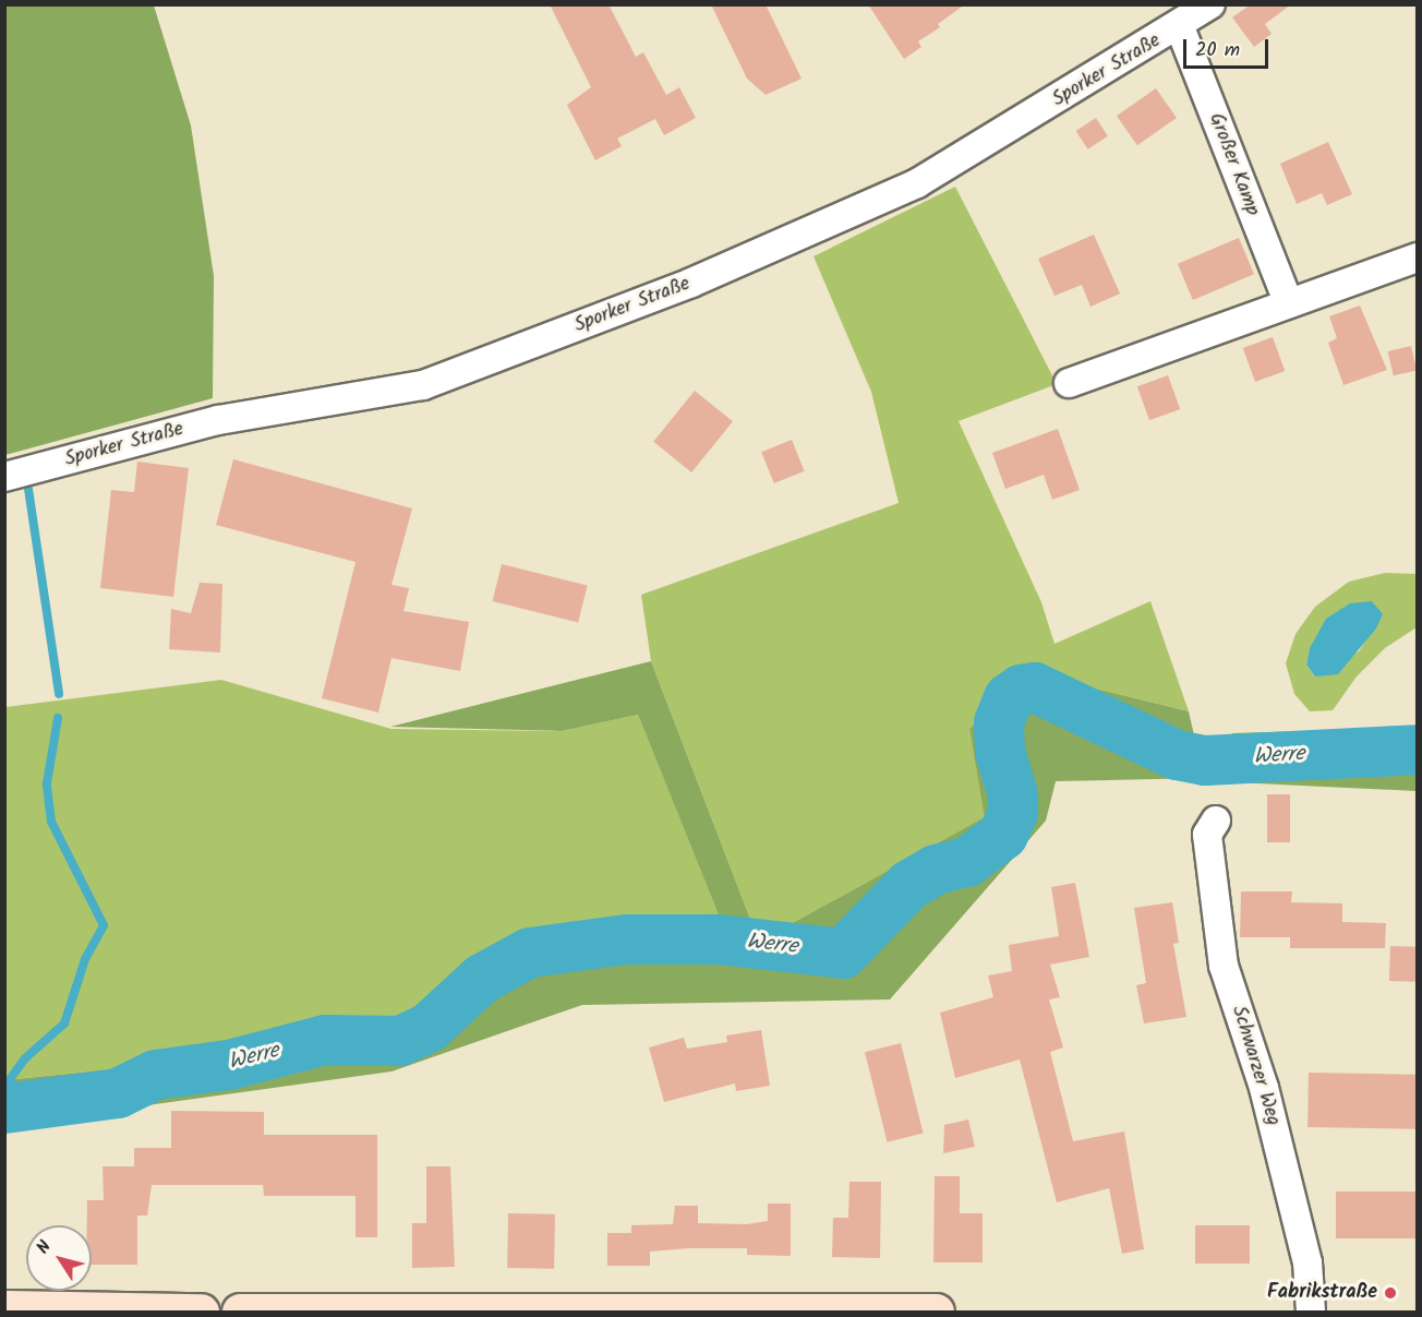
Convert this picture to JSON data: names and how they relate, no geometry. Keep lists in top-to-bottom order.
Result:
{
  "streets": {
    "street": ["Sporker Straße", "Großer Kamp", "Schwarzer Weg"]
  },
  "crossings": [
    ["Sporker Straße", "Großer Kamp"]
  ],
  "water": ["Werre"],
  "places": ["Fabrikstraße"],
  "scale_bar": "20 m",
  "north": "top left"
}
